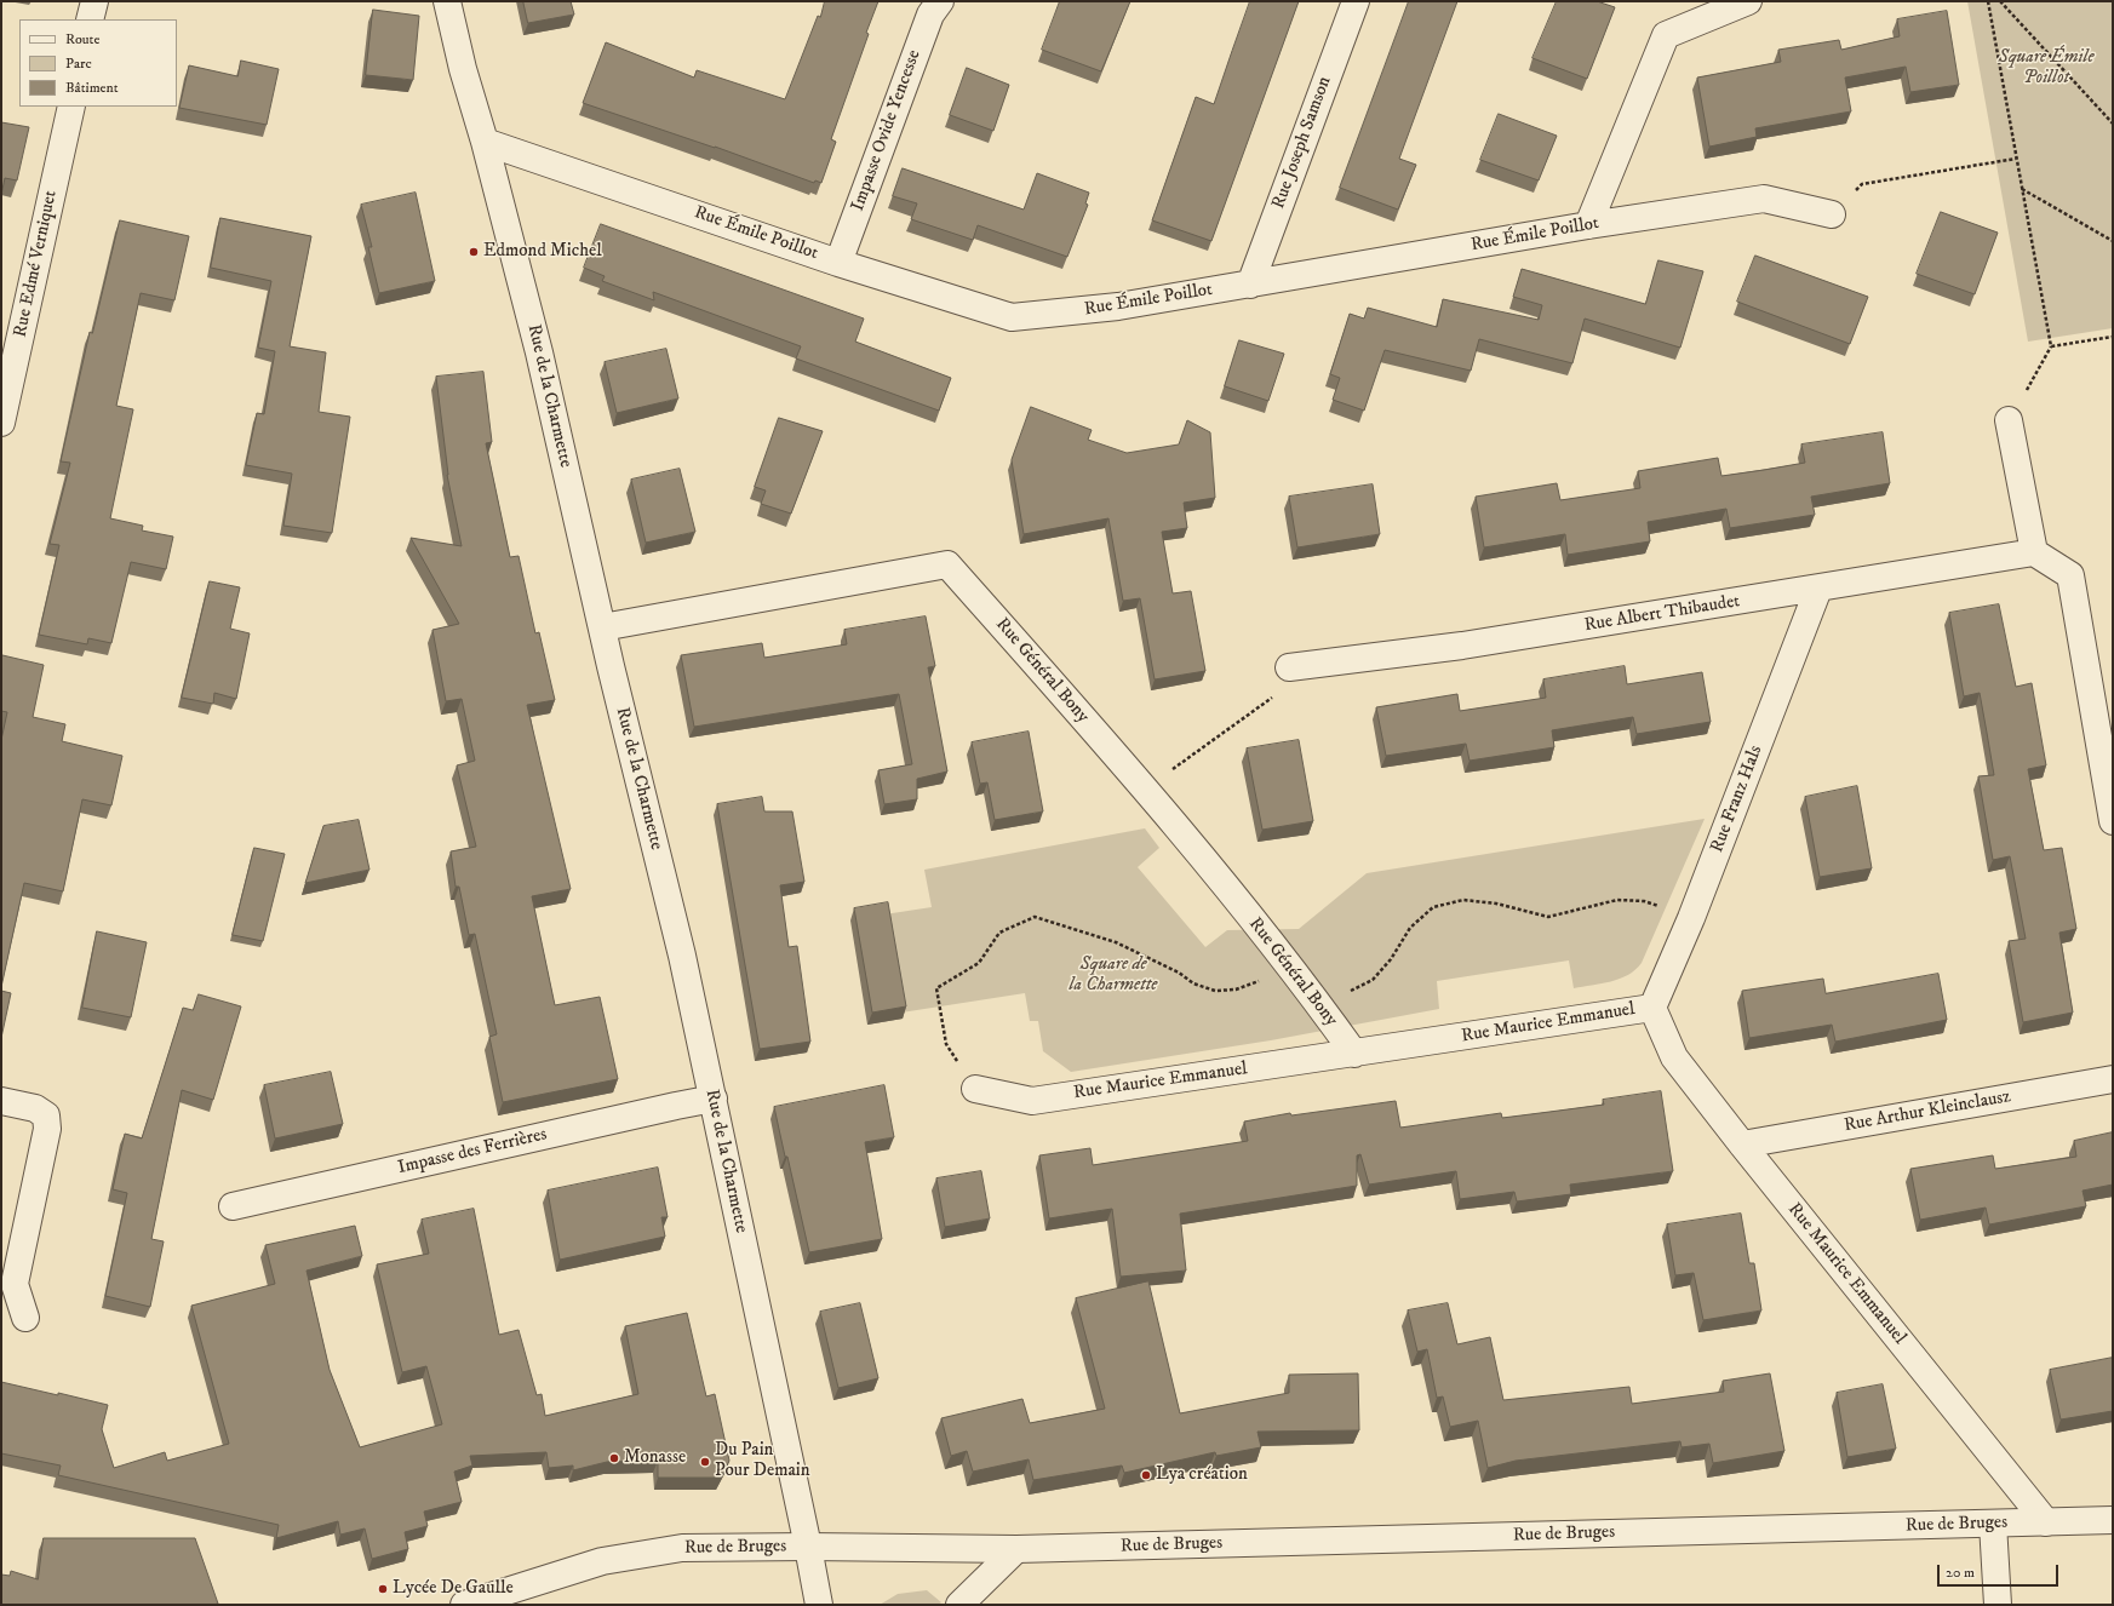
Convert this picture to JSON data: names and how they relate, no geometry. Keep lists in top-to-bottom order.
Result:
{
  "streets": {
    "street": [
      "Impasse Ovide Yencesse",
      "Rue Joseph Samson",
      "Rue Émile Poillot",
      "Rue Edmé Verniquet",
      "Rue de la Charmette",
      "Rue Albert Thibaudet",
      "Rue Général Bony",
      "Rue Franz Hals",
      "Rue Maurice Emmanuel",
      "Rue Arthur Kleinclausz",
      "Impasse des Ferrières",
      "Rue de Bruges"
    ]
  },
  "crossings": [
    ["Impasse Ovide Yencesse", "Rue Émile Poillot"],
    ["Rue Joseph Samson", "Rue Émile Poillot"],
    ["Rue Émile Poillot", "Rue de la Charmette"],
    ["Rue de la Charmette", "Rue Général Bony"],
    ["Rue de la Charmette", "Impasse des Ferrières"],
    ["Rue de la Charmette", "Rue de Bruges"],
    ["Rue Albert Thibaudet", "Rue Franz Hals"],
    ["Rue Général Bony", "Rue Maurice Emmanuel"],
    ["Rue Franz Hals", "Rue Maurice Emmanuel"],
    ["Rue Maurice Emmanuel", "Rue Arthur Kleinclausz"],
    ["Rue Maurice Emmanuel", "Rue de Bruges"]
  ],
  "parks": ["Square Émile Poillot", "Square de la Charmette"],
  "places": [
    "Edmond Michel",
    "Monasse",
    "Du Pain Pour Demain",
    "Lya création",
    "Lycée De Gaulle"
  ],
  "legend": ["Route", "Parc", "Bâtiment"],
  "scale_bar": "20 m"
}
